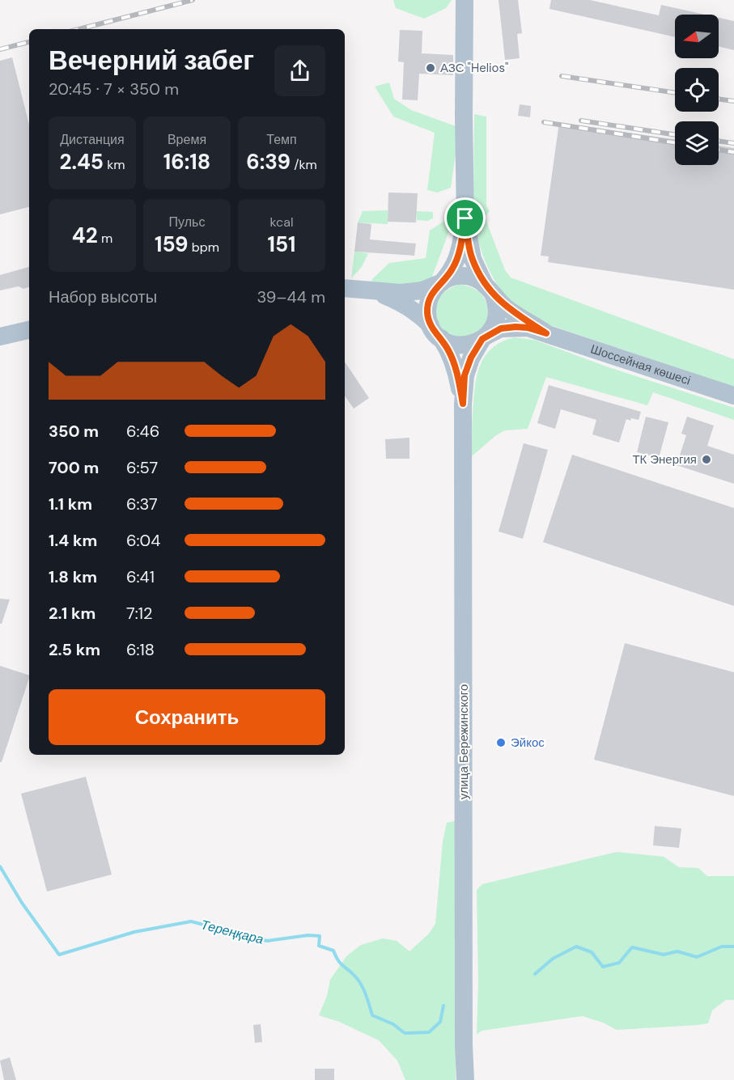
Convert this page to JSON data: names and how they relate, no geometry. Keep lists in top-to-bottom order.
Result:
{
  "streets": {
    "main road": ["Шоссейная көшесі", "улица Бережинского"]
  },
  "water": ["Тереңқара"],
  "places": ["АЗС \"Helios\"", "ТК Энергия", "Эйкос"],
  "north": "left",
  "page": {
    "heading": ["Вечерний забег", "20:45 · 7 × 350 m"],
    "stats": [
      ["Дистанция", "2.45 km"],
      ["Время", "16:18"],
      ["Темп", "6:39 /km"],
      ["42 m"],
      ["Пульс", "159 bpm"],
      ["kcal", "151"]
    ],
    "chart": ["Набор высоты", "39–44 m"],
    "list": [
      {
        "name": "350 m",
        "note": "6:46"
      },
      {
        "name": "700 m",
        "note": "6:57"
      },
      {
        "name": "1.1 km",
        "note": "6:37"
      },
      {
        "name": "1.4 km",
        "note": "6:04"
      },
      {
        "name": "1.8 km",
        "note": "6:41"
      },
      {
        "name": "2.1 km",
        "note": "7:12"
      },
      {
        "name": "2.5 km",
        "note": "6:18"
      }
    ],
    "buttons": "Сохранить"
  }
}
